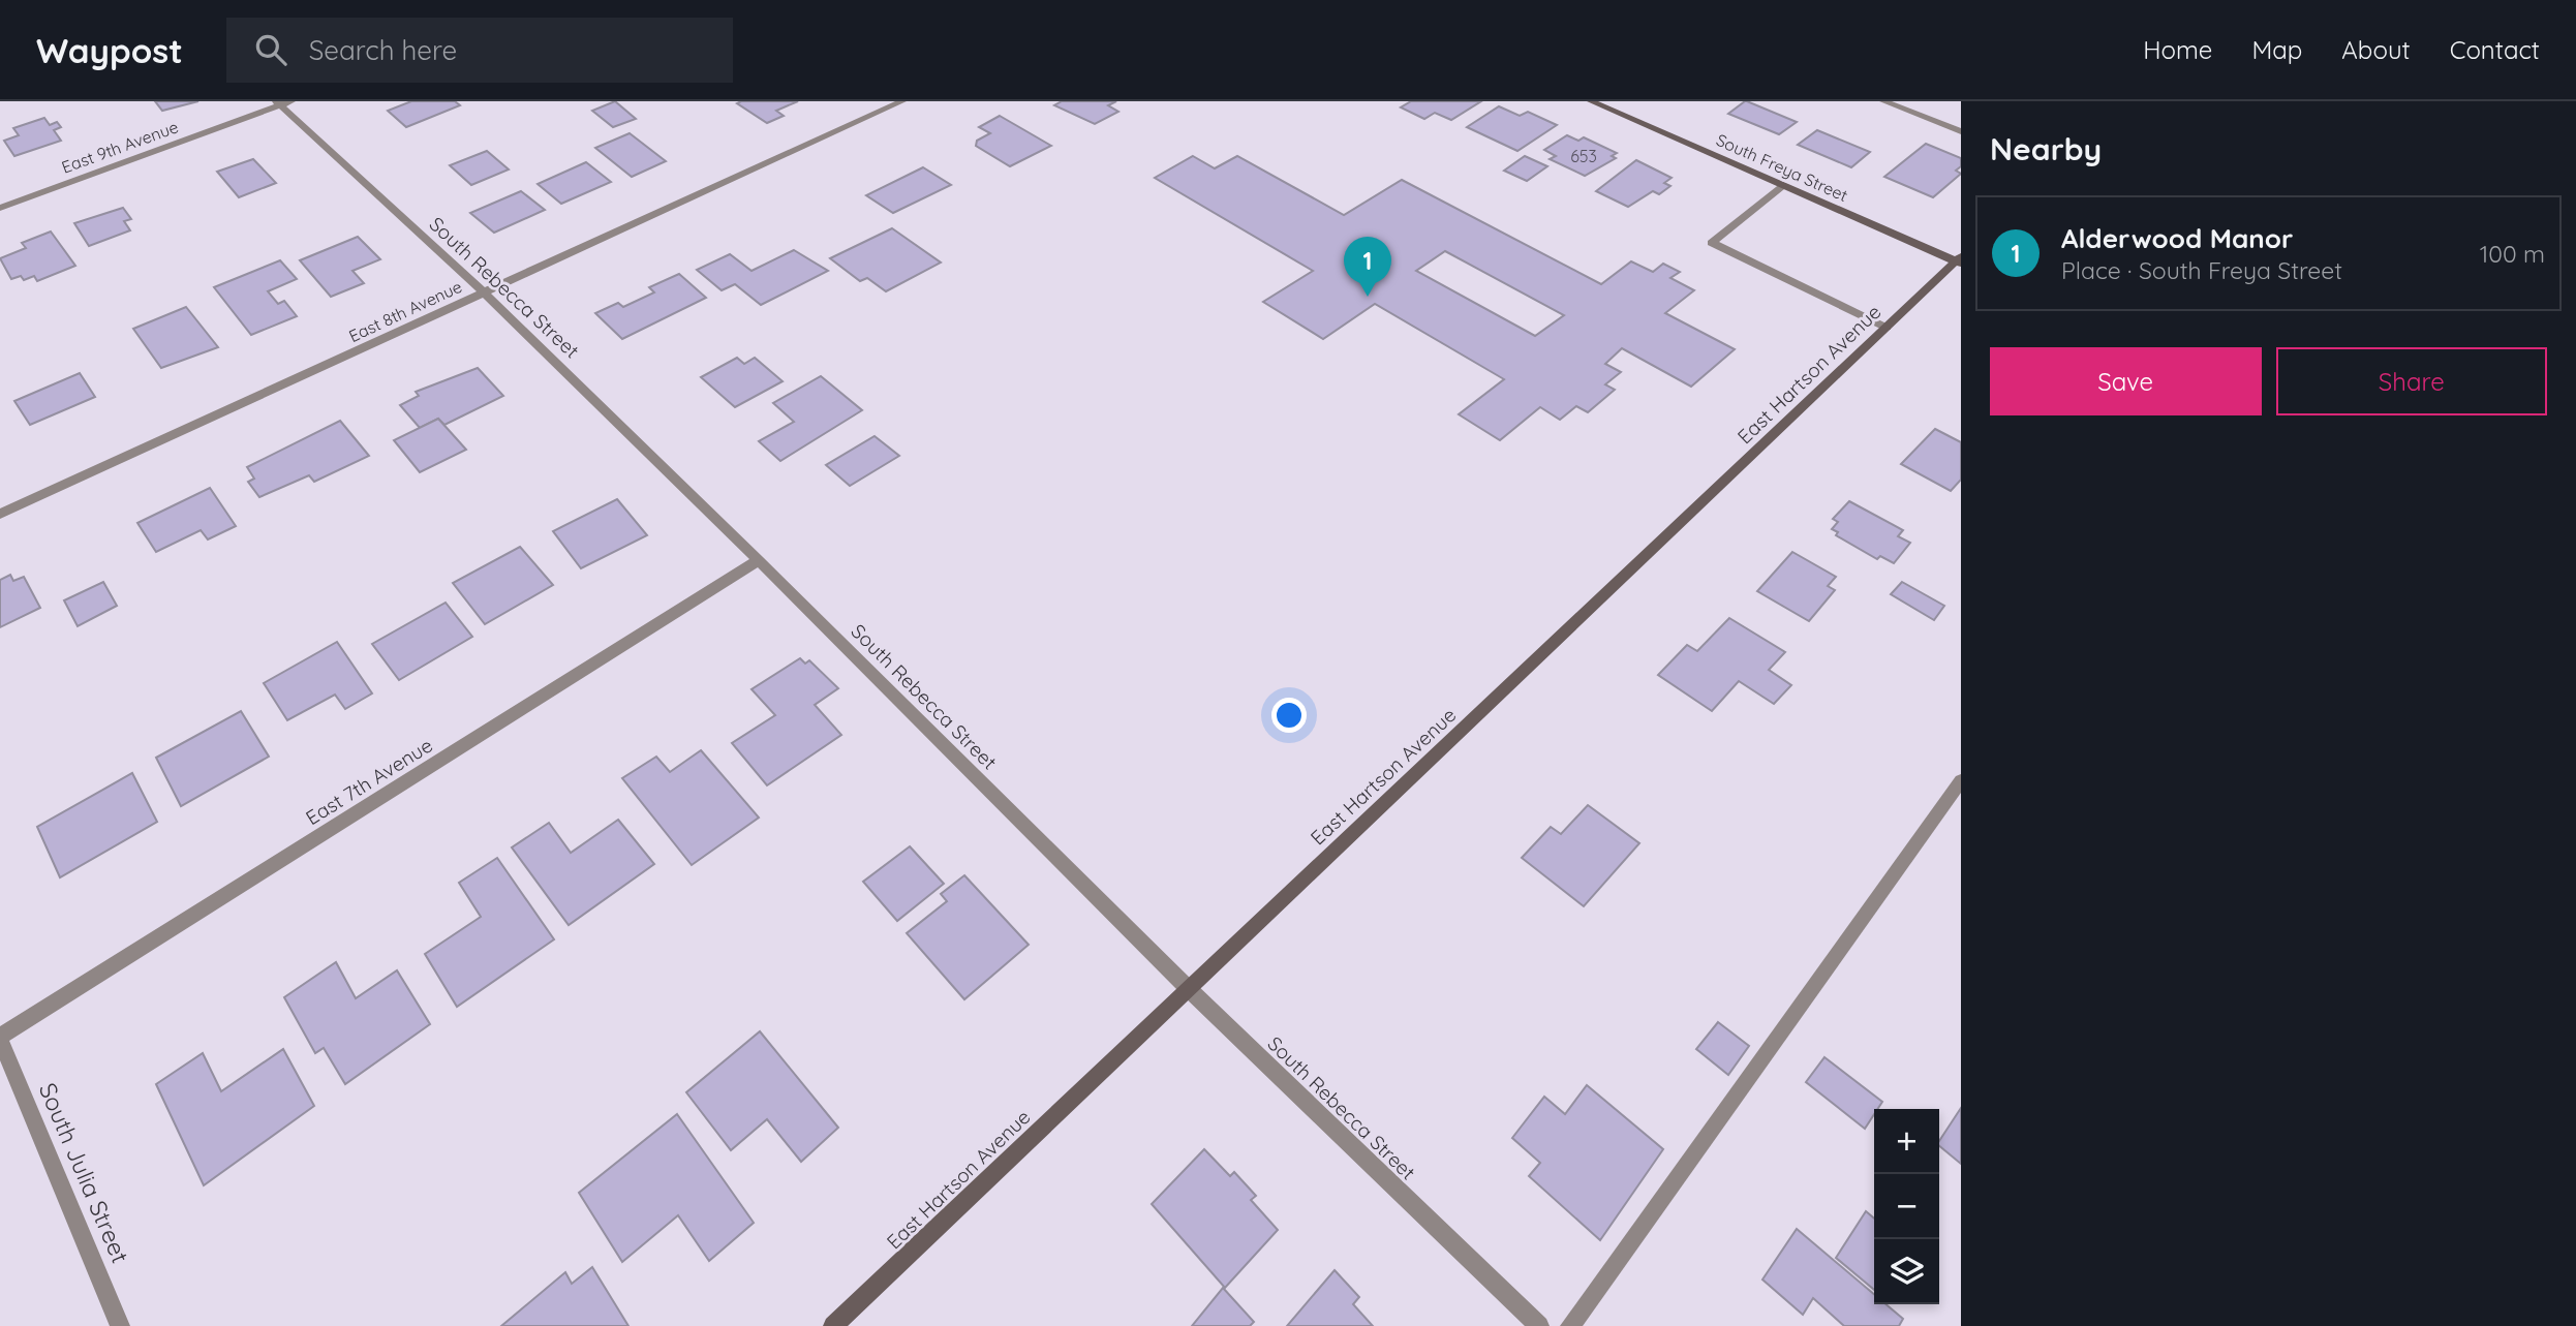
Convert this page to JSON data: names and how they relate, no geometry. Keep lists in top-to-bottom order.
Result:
{
  "streets": {
    "street": [
      "East 9th Avenue",
      "South Freya Street",
      "South Rebecca Street",
      "East 8th Avenue",
      "East Hartson Avenue",
      "East 7th Avenue",
      "South Julia Street"
    ]
  },
  "crossings": [
    ["East 9th Avenue", "South Rebecca Street"],
    ["South Freya Street", "East Hartson Avenue"],
    ["South Rebecca Street", "East 8th Avenue"],
    ["South Rebecca Street", "East Hartson Avenue"],
    ["South Rebecca Street", "East 7th Avenue"],
    ["East 7th Avenue", "South Julia Street"]
  ],
  "house_numbers": ["653"],
  "page": {
    "header": "Waypost",
    "search": "Search here",
    "nav": [
      "Home",
      "Map",
      "About",
      "Contact"
    ],
    "heading": "Nearby",
    "list": [
      {
        "mark": "1",
        "name": "Alderwood Manor",
        "note": "Place · South Freya Street",
        "value": "100 m"
      }
    ],
    "pins": "1",
    "buttons": ["Save", "Share"],
    "map_buttons": ["+", "−"]
  }
}
